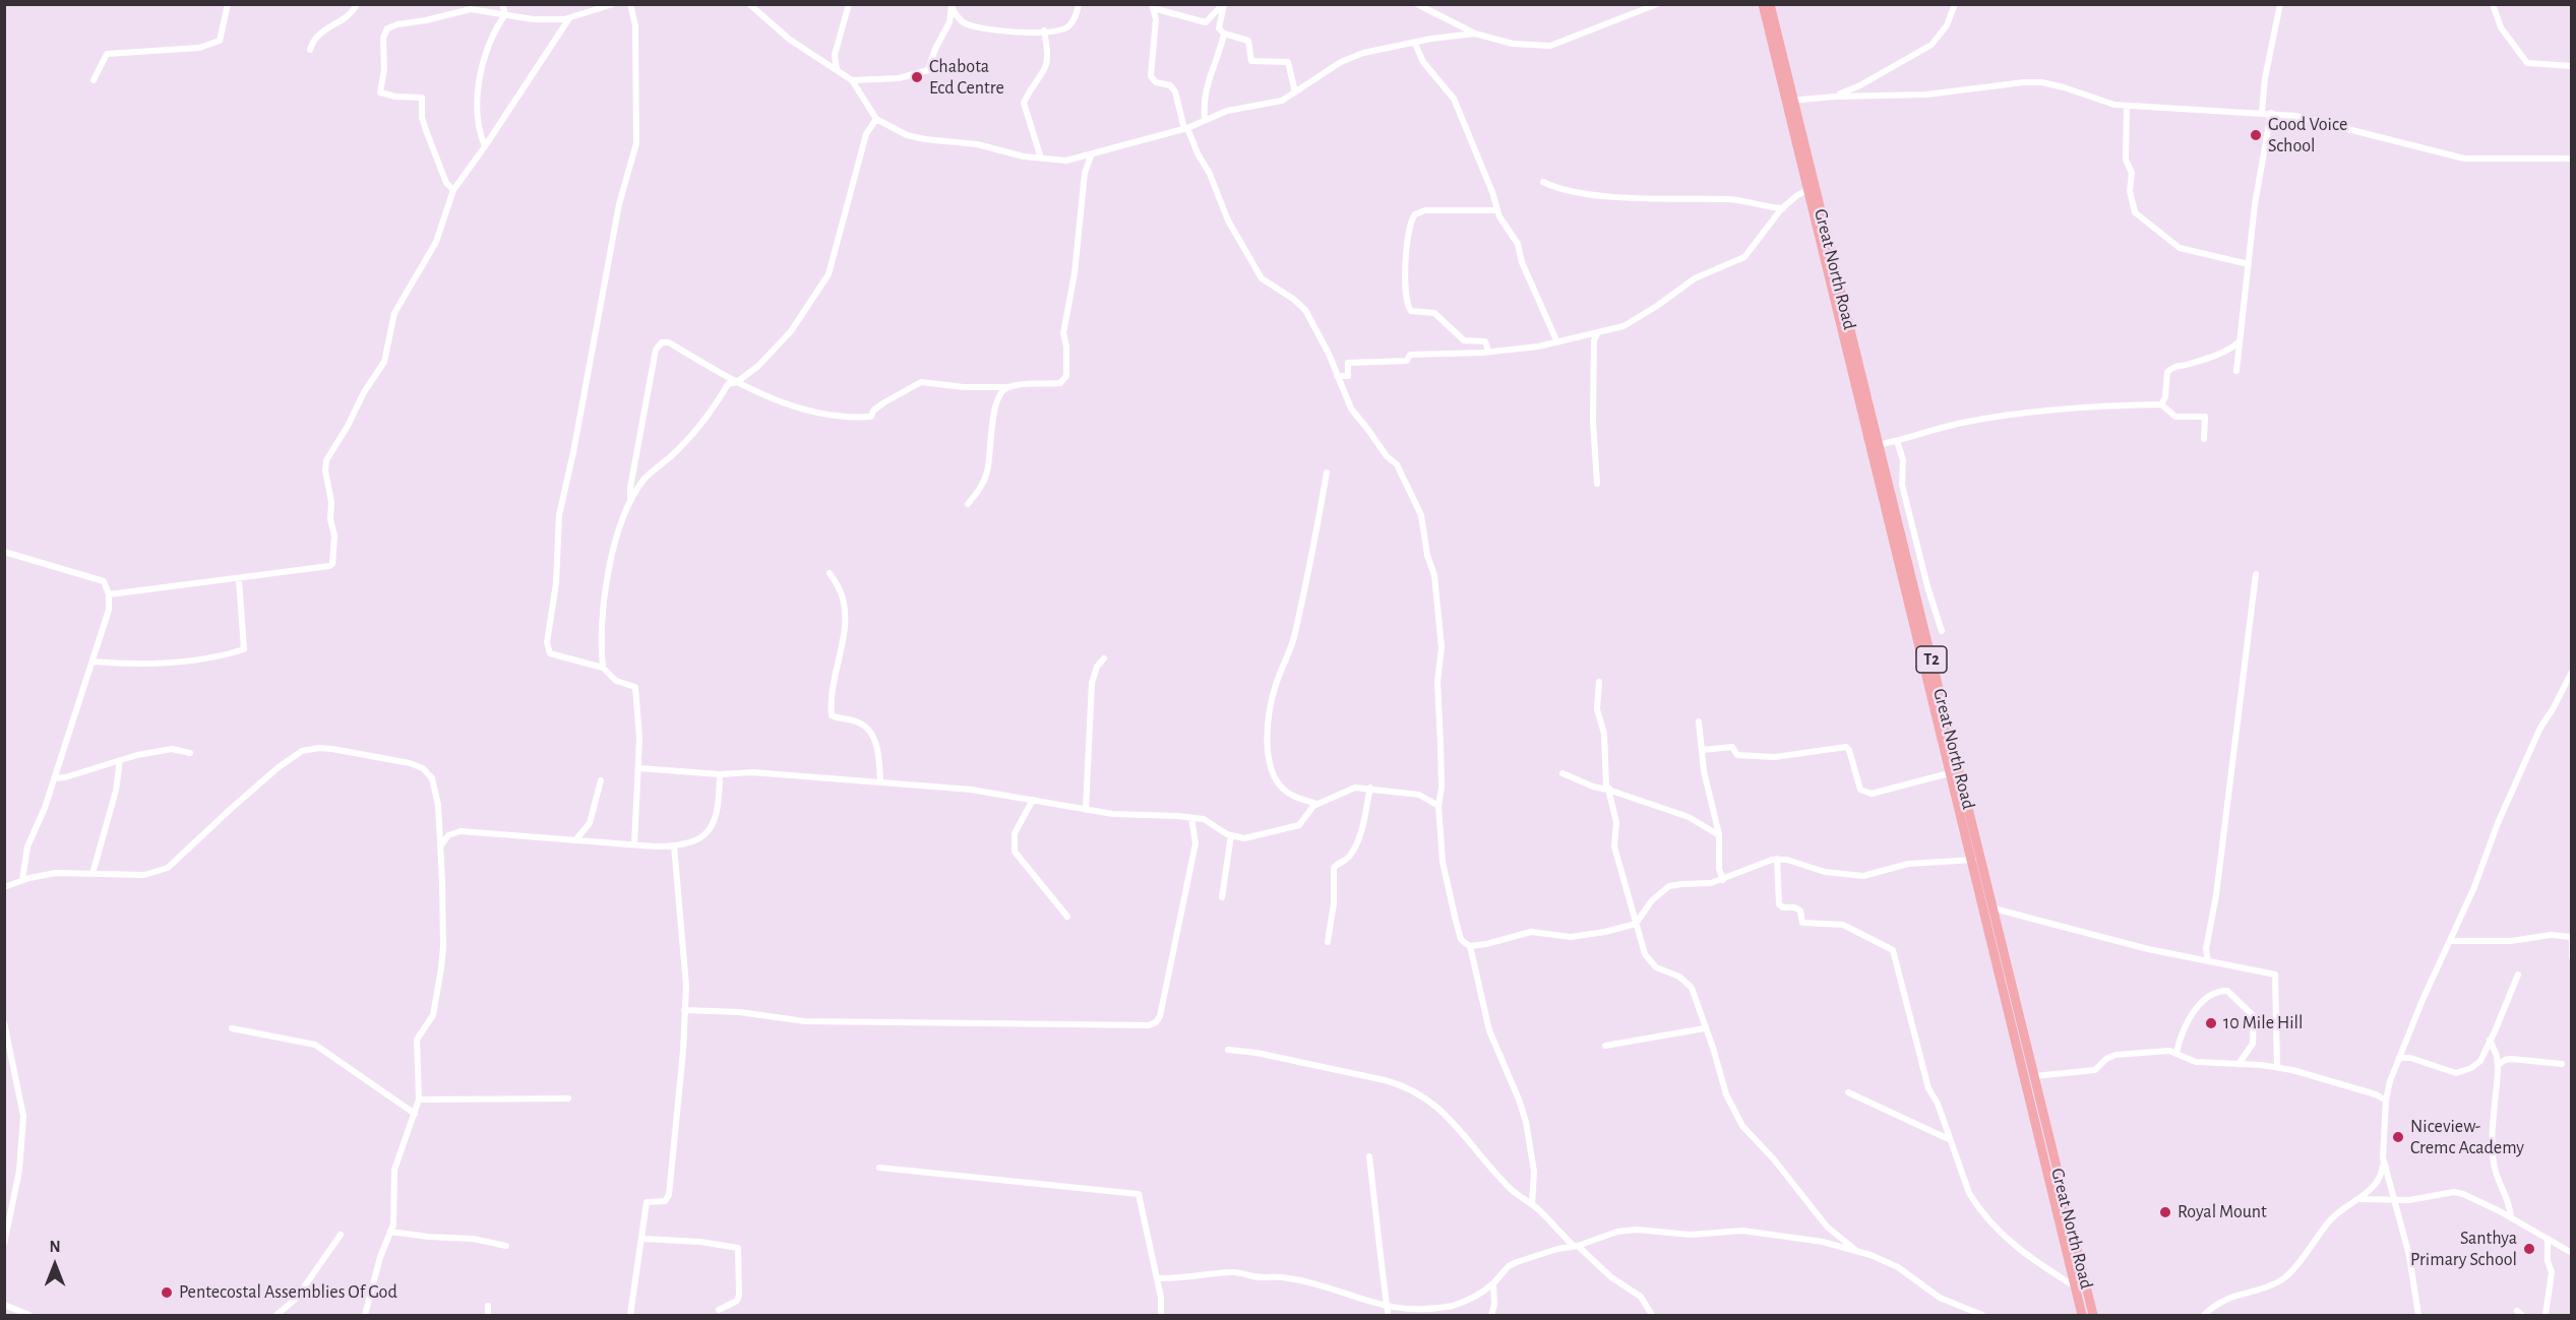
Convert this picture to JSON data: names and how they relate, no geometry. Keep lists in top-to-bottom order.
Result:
{
  "streets": {
    "highway": ["Great North Road", "T2"]
  },
  "places": [
    "Chabota Ecd Centre",
    "Good Voice School",
    "10 Mile Hill",
    "Niceview- Cremc Academy",
    "Royal Mount",
    "Santhya Primary School",
    "Pentecostal Assemblies Of God"
  ],
  "north": "top"
}
